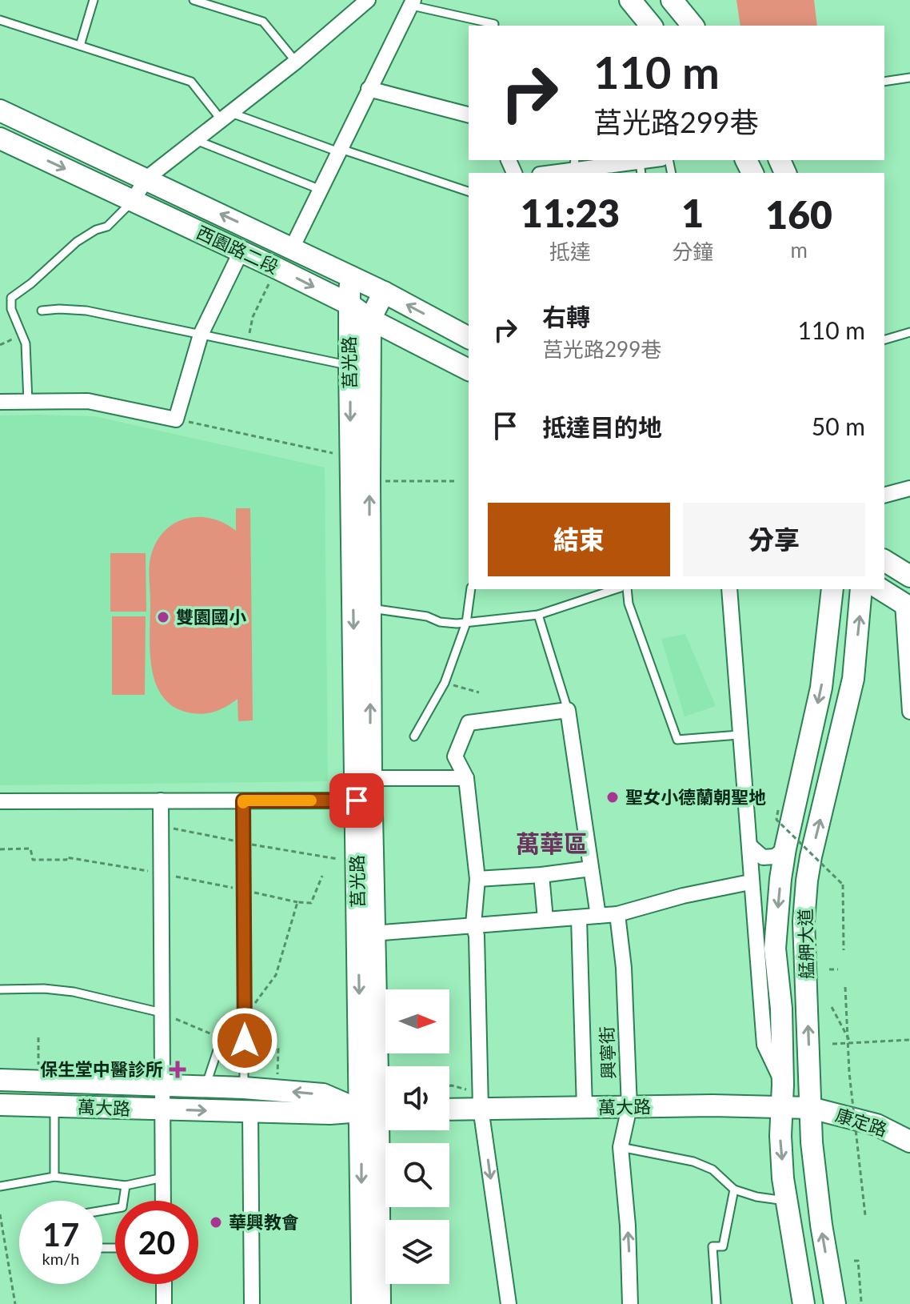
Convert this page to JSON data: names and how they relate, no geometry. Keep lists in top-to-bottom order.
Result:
{
  "streets": {
    "main road": [
      "西園路二段",
      "莒光路",
      "艋舺大道",
      "萬大路",
      "康定路"
    ],
    "street": ["興寧街"]
  },
  "crossings": [
    ["西園路二段", "莒光路"],
    ["莒光路", "萬大路"],
    ["艋舺大道", "萬大路"],
    ["艋舺大道", "康定路"],
    ["興寧街", "萬大路"],
    ["萬大路", "康定路"]
  ],
  "districts": ["萬華區"],
  "places": {
    "other": ["雙園國小", "聖女小德蘭朝聖地", "華興教會"],
    "health": ["保生堂中醫診所"]
  },
  "north": "right",
  "page": {
    "turn": ["110 m", "莒光路299巷"],
    "eta": [
      "11:23",
      "抵達",
      "1",
      "分鐘",
      "160",
      "m"
    ],
    "list": [
      {
        "name": "右轉",
        "note": "莒光路299巷",
        "value": "110 m"
      },
      {
        "name": "抵達目的地",
        "value": "50 m"
      }
    ],
    "buttons": ["結束", "分享"],
    "speed": "17 km/h",
    "limit": "20"
  }
}
